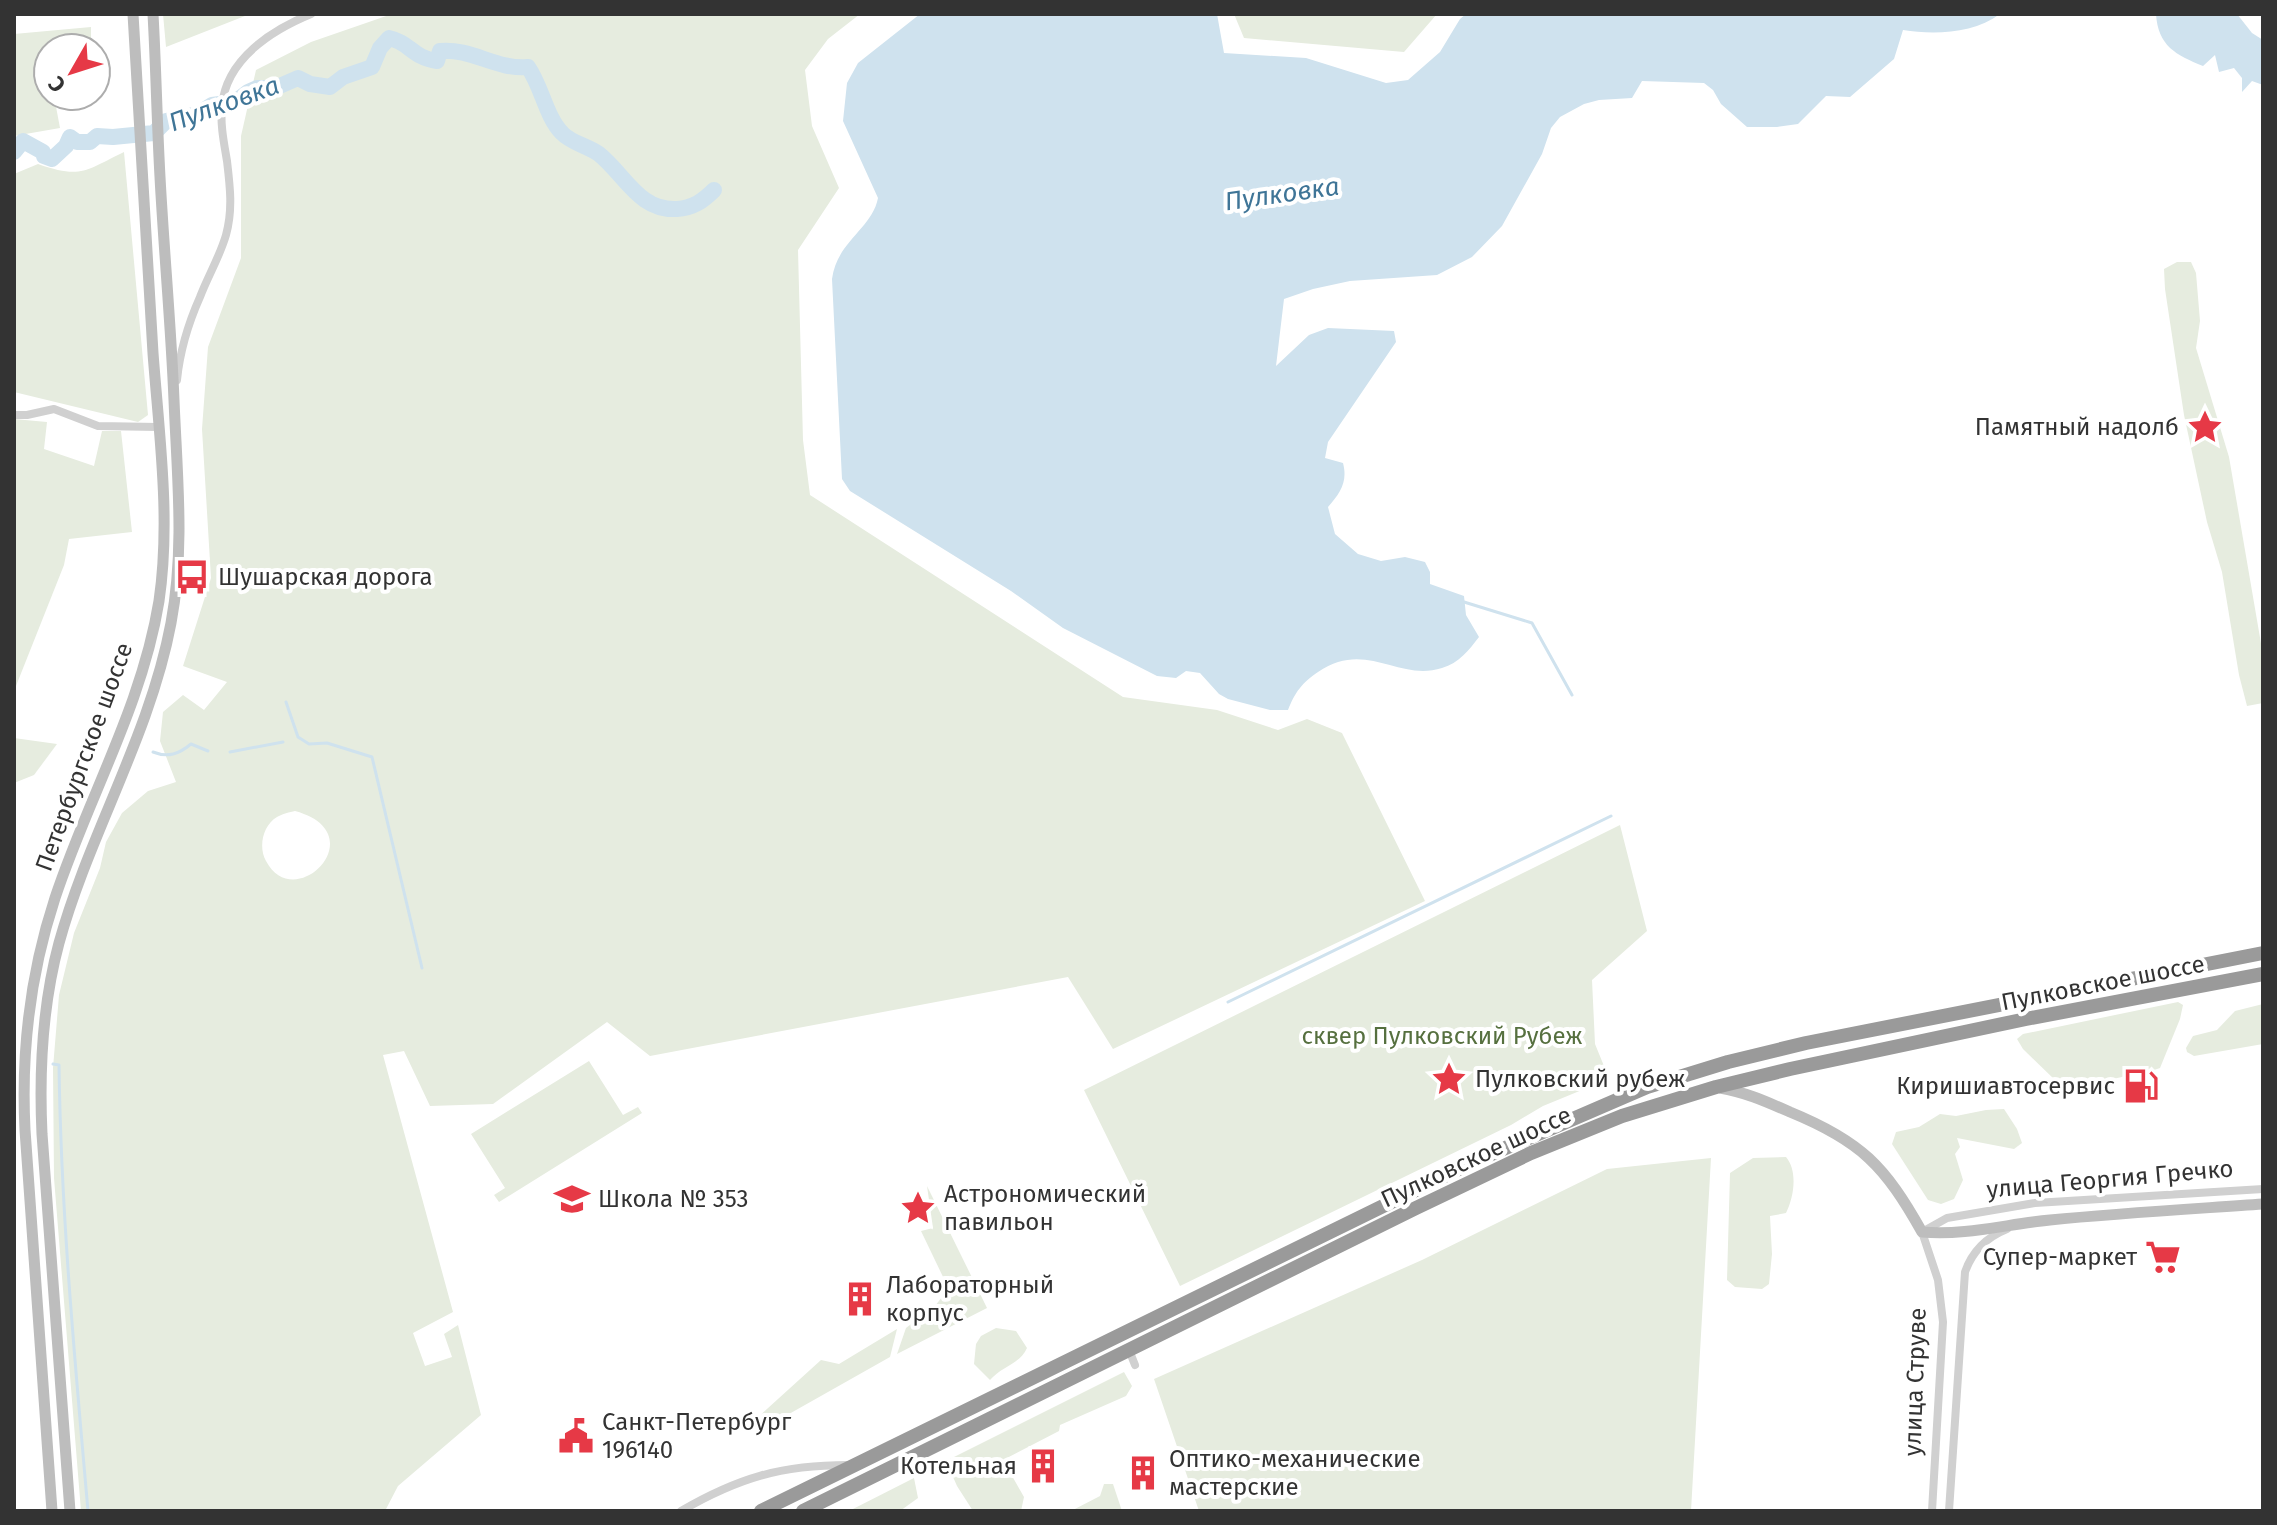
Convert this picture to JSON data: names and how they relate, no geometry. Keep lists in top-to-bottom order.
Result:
{
  "streets": {
    "highway": ["Пулковское шоссе"],
    "main road": ["Петербургское шоссе", "улица Георгия Гречко", "улица Струве"]
  },
  "crossings": [
    ["Пулковское шоссе", "улица Струве"],
    ["улица Георгия Гречко", "улица Струве"]
  ],
  "water": ["Пулковка"],
  "parks": ["сквер Пулковский Рубеж"],
  "places": {
    "place": ["Памятный надолб", "Пулковский рубеж", "Астрономический павильон"],
    "bus stop": ["Шушарская дорога"],
    "fuel station": ["Киришиавтосервис"],
    "school or university": ["Школа № 353"],
    "supermarket": ["Супер-маркет"],
    "building": ["Лабораторный корпус", "Котельная", "Оптико-механические мастерские"],
    "public building": ["Санкт-Петербург 196140"]
  },
  "north": "bottom left"
}
